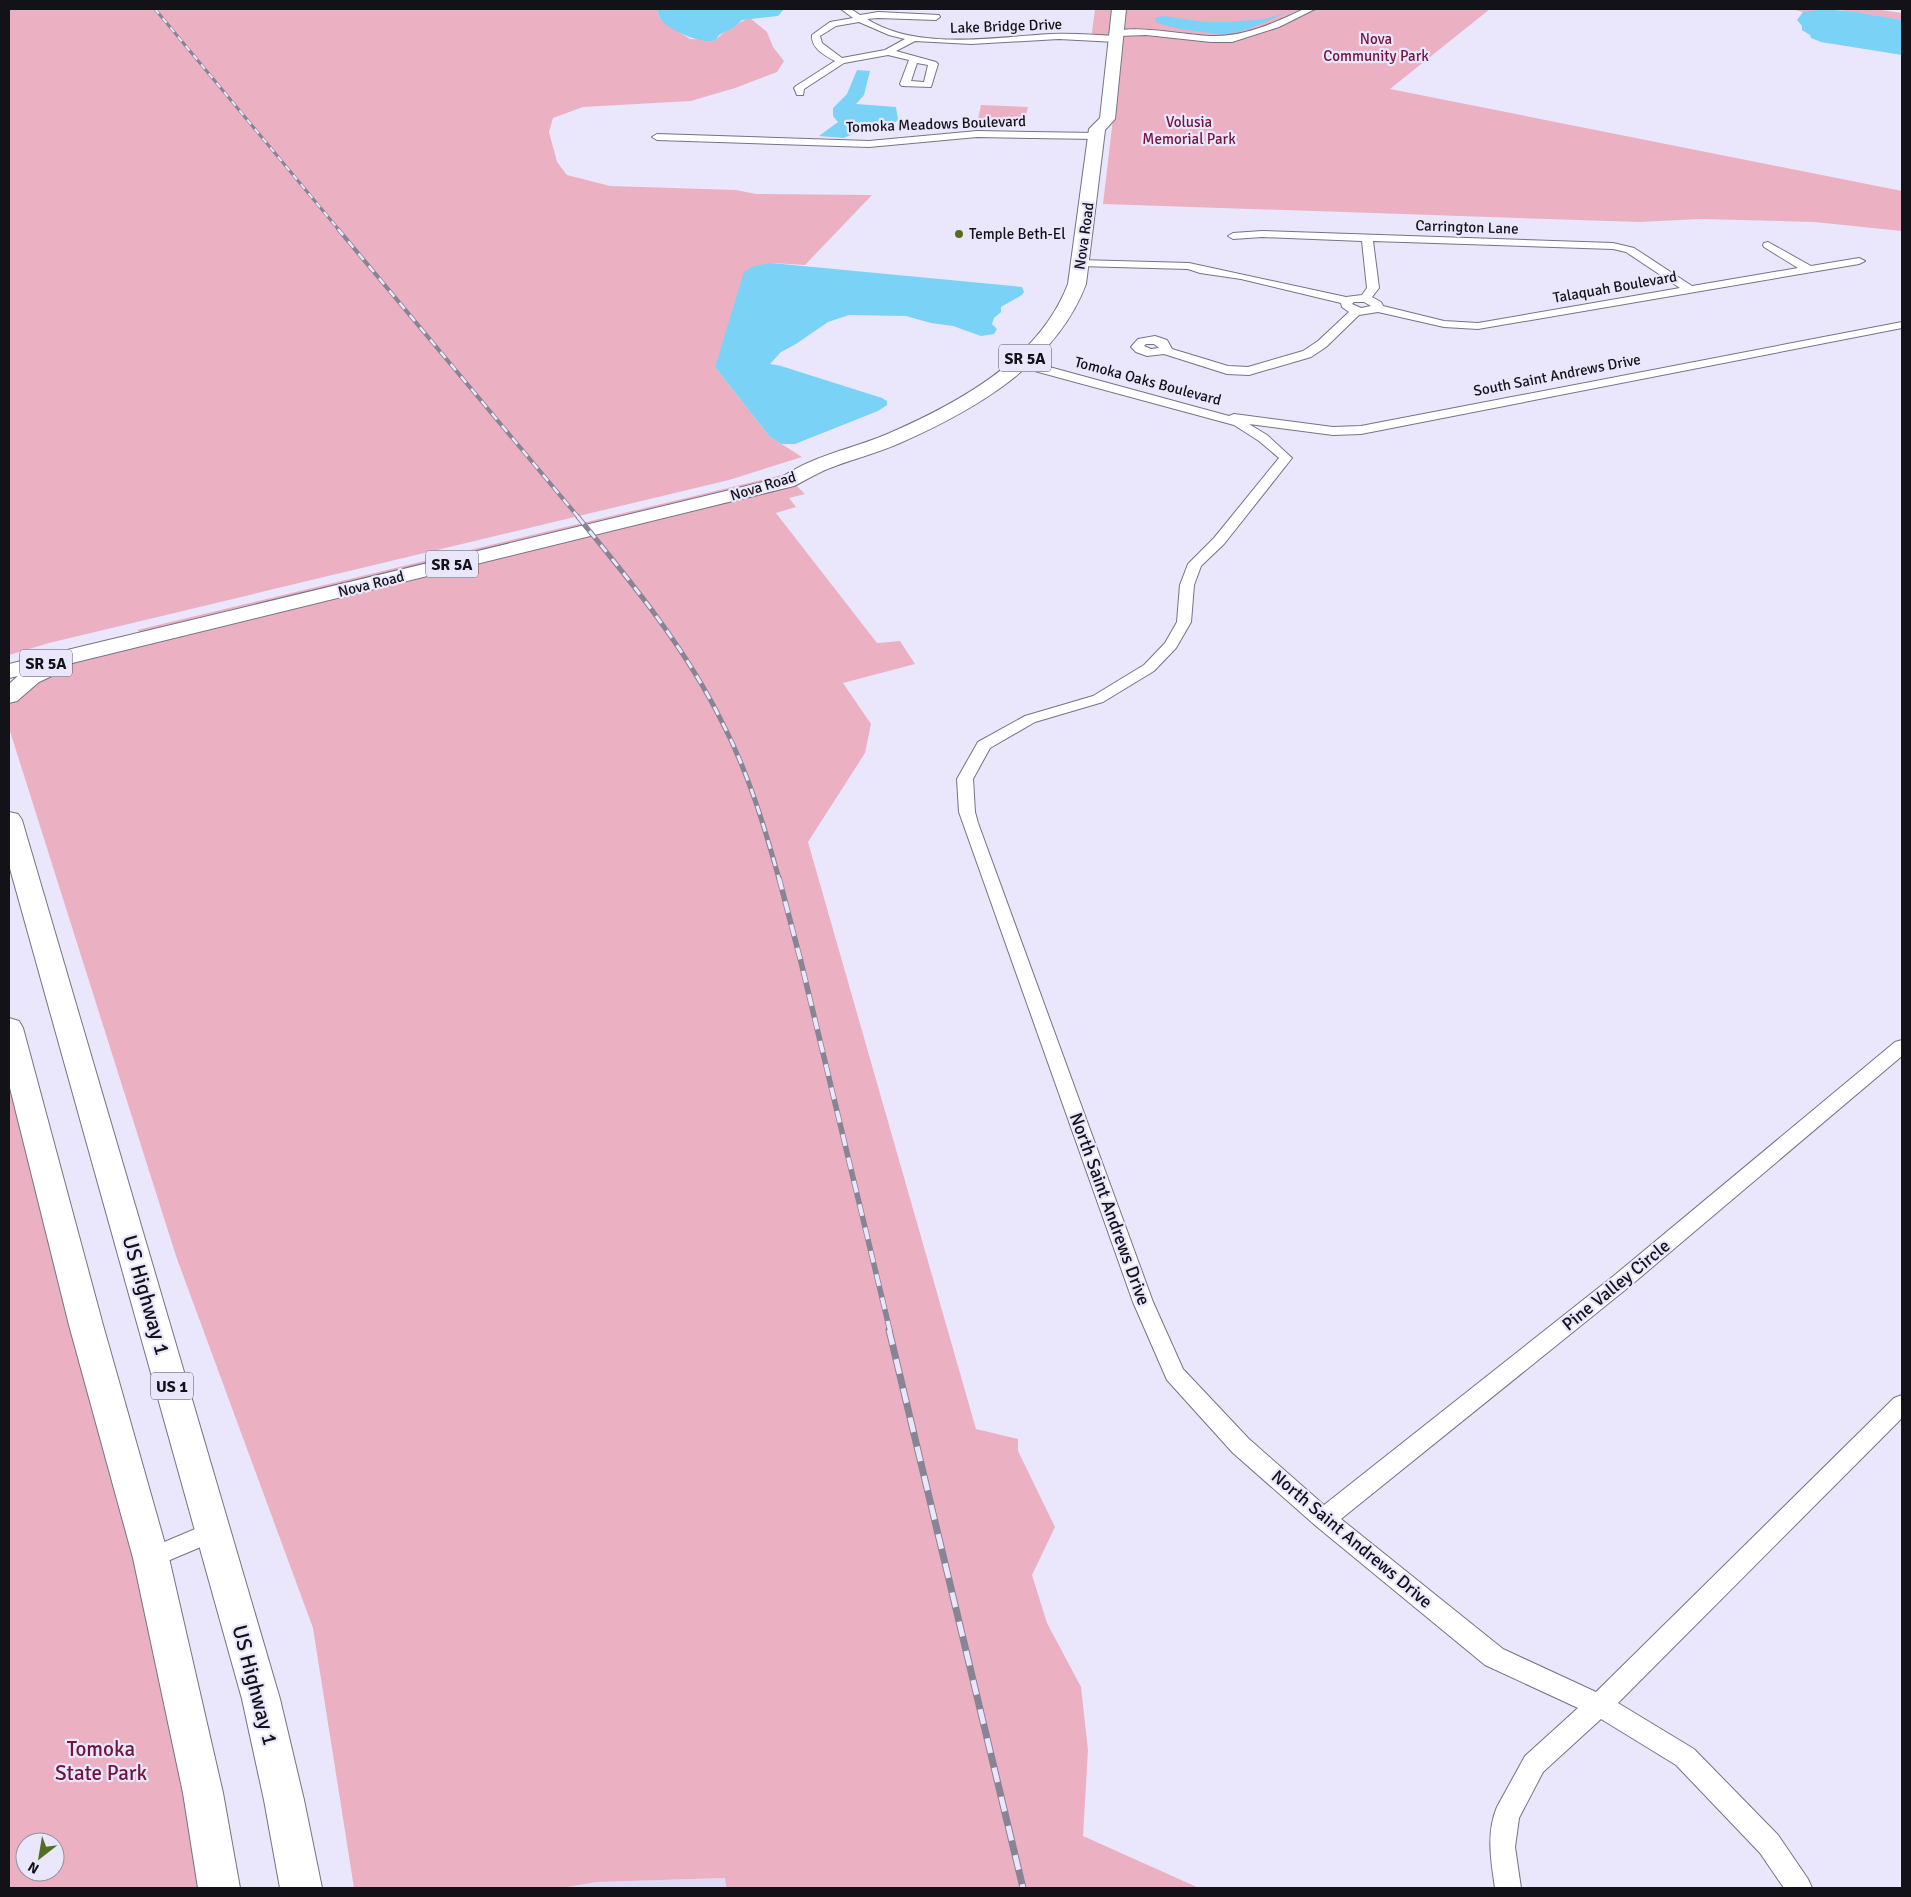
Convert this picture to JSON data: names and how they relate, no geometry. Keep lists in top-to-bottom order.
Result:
{
  "streets": {
    "main road": [
      "Nova Road",
      "SR 5A",
      "US Highway 1",
      "US 1"
    ],
    "street": [
      "Lake Bridge Drive",
      "Tomoka Meadows Boulevard",
      "Carrington Lane",
      "Talaquah Boulevard",
      "South Saint Andrews Drive",
      "Tomoka Oaks Boulevard",
      "North Saint Andrews Drive",
      "Pine Valley Circle"
    ]
  },
  "crossings": [
    ["Lake Bridge Drive", "SR 5A"],
    ["Tomoka Meadows Boulevard", "Nova Road"],
    ["Tomoka Meadows Boulevard", "SR 5A"],
    ["Carrington Lane", "Talaquah Boulevard"],
    ["Nova Road", "SR 5A"],
    ["Nova Road", "Tomoka Oaks Boulevard"],
    ["South Saint Andrews Drive", "Tomoka Oaks Boulevard"],
    ["Tomoka Oaks Boulevard", "North Saint Andrews Drive"],
    ["North Saint Andrews Drive", "Pine Valley Circle"]
  ],
  "parks": ["Nova Community Park", "Volusia Memorial Park", "Tomoka State Park"],
  "places": ["Temple Beth-El"],
  "north": "bottom left"
}
